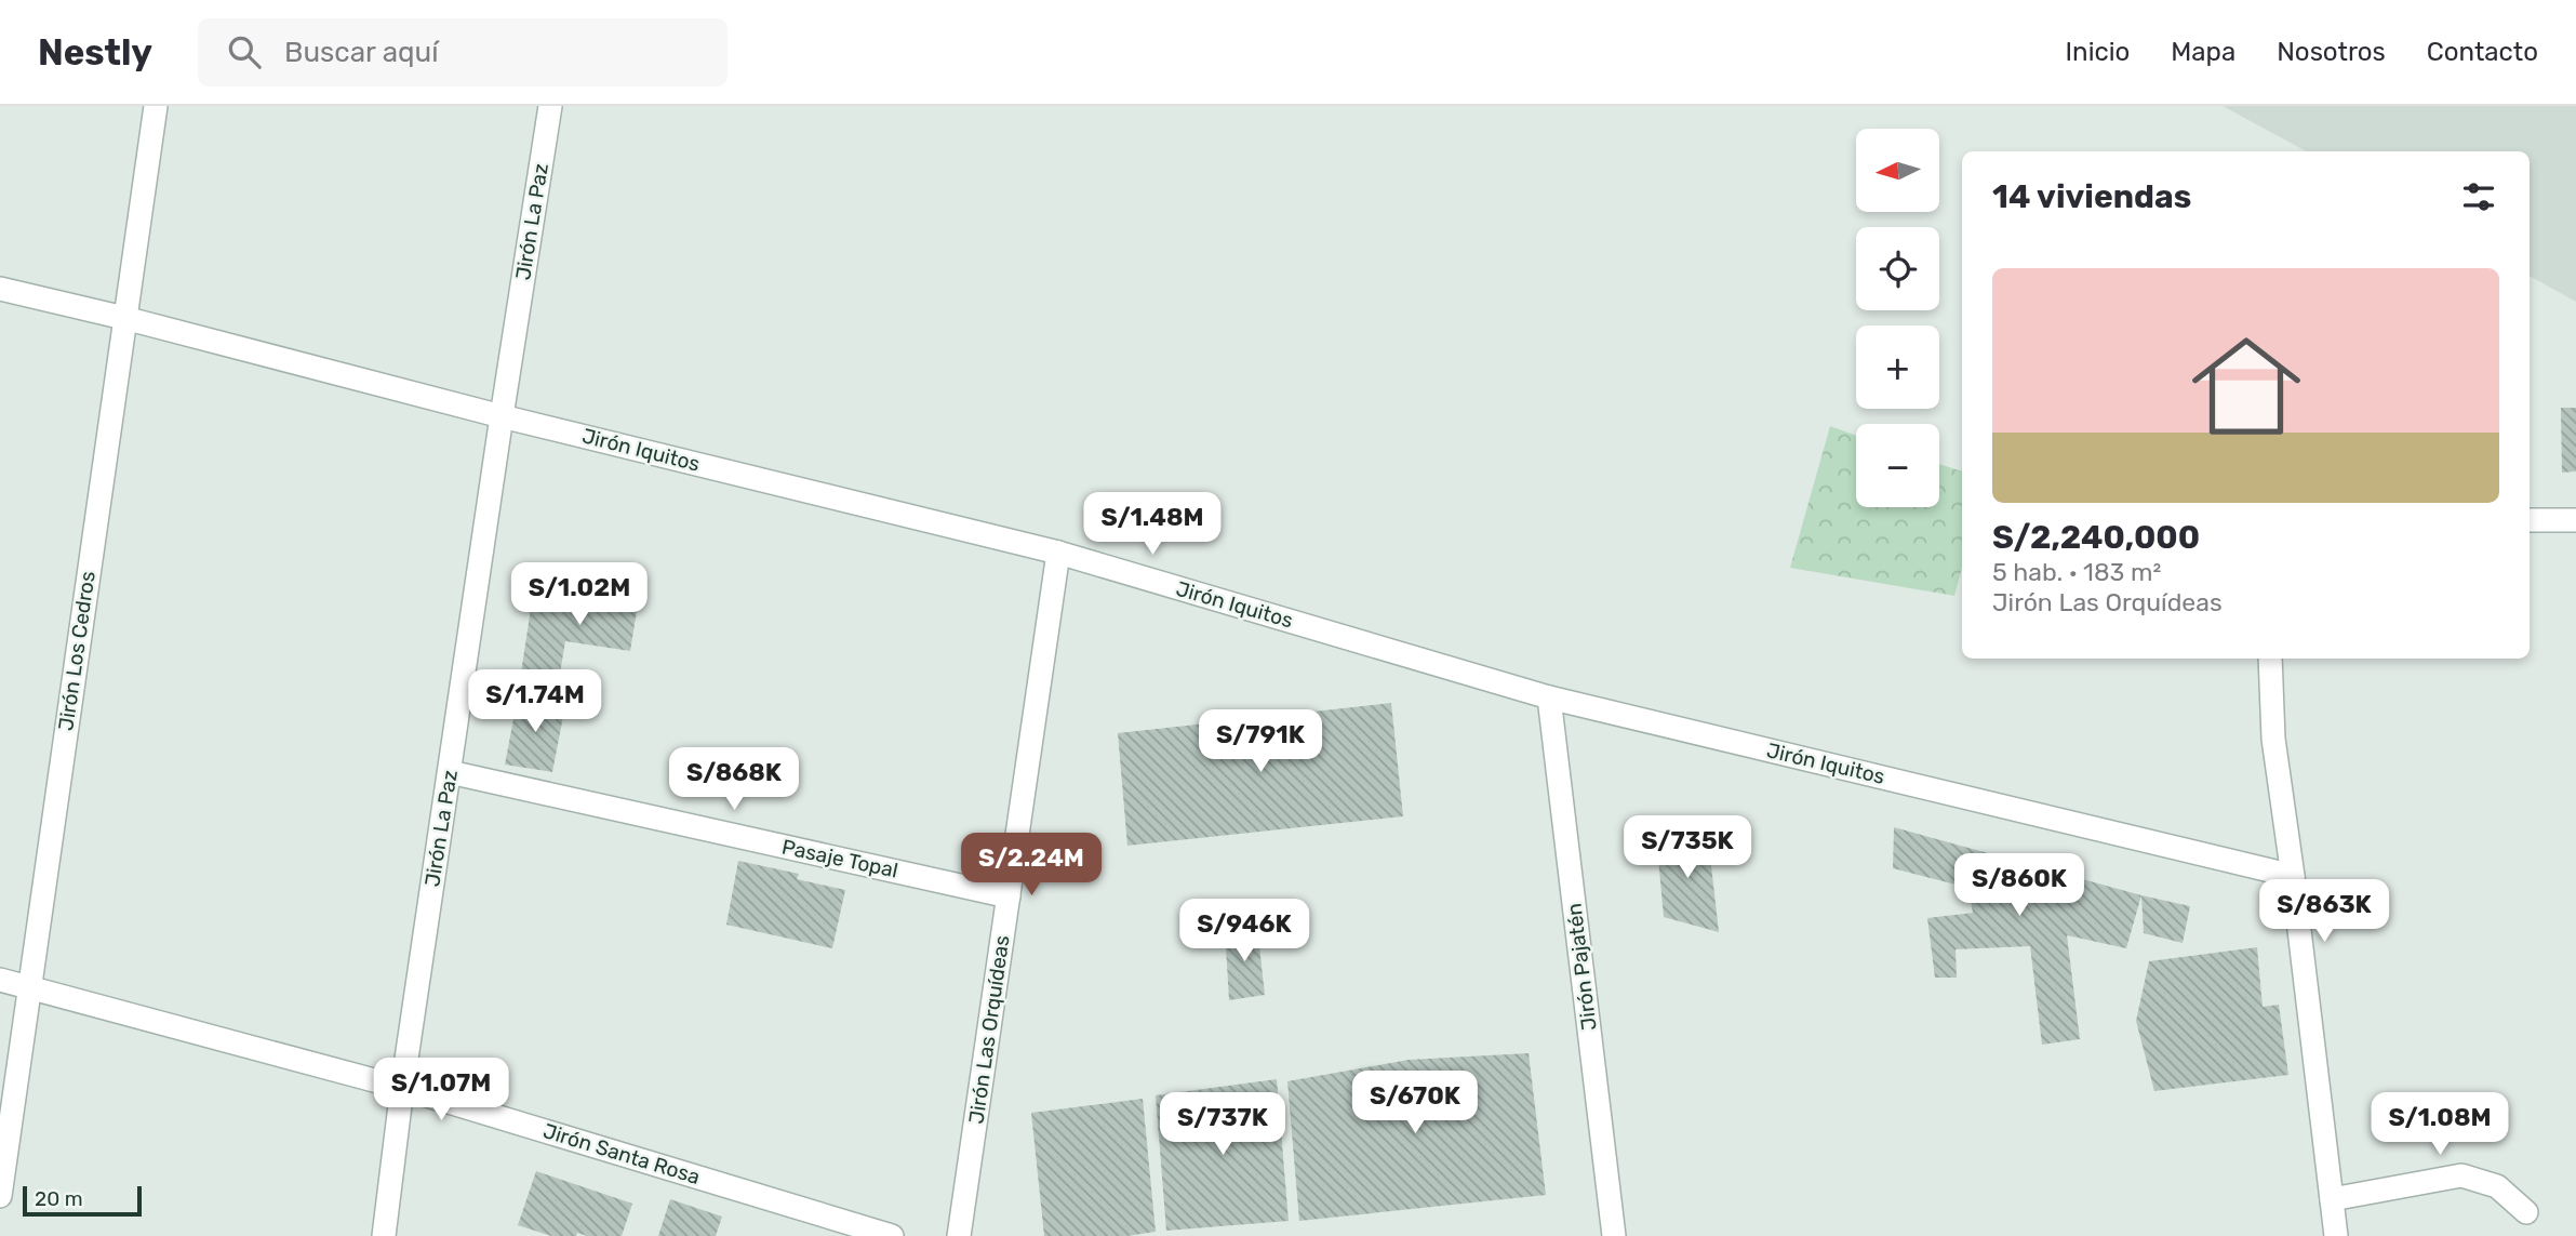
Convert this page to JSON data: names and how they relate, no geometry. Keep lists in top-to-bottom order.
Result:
{
  "streets": {
    "street": [
      "Jirón La Paz",
      "Jirón Iquitos",
      "Jirón Los Cedros",
      "Pasaje Topal",
      "Jirón Pajatén",
      "Jirón Las Orquídeas",
      "Jirón Santa Rosa"
    ]
  },
  "crossings": [
    ["Jirón La Paz", "Jirón Iquitos"],
    ["Jirón La Paz", "Pasaje Topal"],
    ["Jirón La Paz", "Jirón Santa Rosa"],
    ["Jirón Iquitos", "Jirón Los Cedros"],
    ["Jirón Iquitos", "Jirón Pajatén"],
    ["Jirón Iquitos", "Jirón Las Orquídeas"],
    ["Jirón Los Cedros", "Jirón Santa Rosa"],
    ["Pasaje Topal", "Jirón Las Orquídeas"]
  ],
  "scale_bar": "20 m",
  "north": "left",
  "page": {
    "header": "Nestly",
    "search": "Buscar aquí",
    "nav": [
      "Inicio",
      "Mapa",
      "Nosotros",
      "Contacto"
    ],
    "map_buttons": ["+", "−"],
    "heading": "14 viviendas",
    "list": [
      {
        "name": "S/2,240,000",
        "note": "5 hab. · 183 m² · Jirón Las Orquídeas"
      }
    ],
    "price": [
      "S/1.48M",
      "S/1.02M",
      "S/1.74M",
      "S/791K",
      "S/868K",
      "S/735K",
      "S/2.24M",
      "S/860K",
      "S/863K",
      "S/946K",
      "S/1.07M",
      "S/670K",
      "S/737K",
      "S/1.08M"
    ],
    "scale": "20 m"
  }
}
